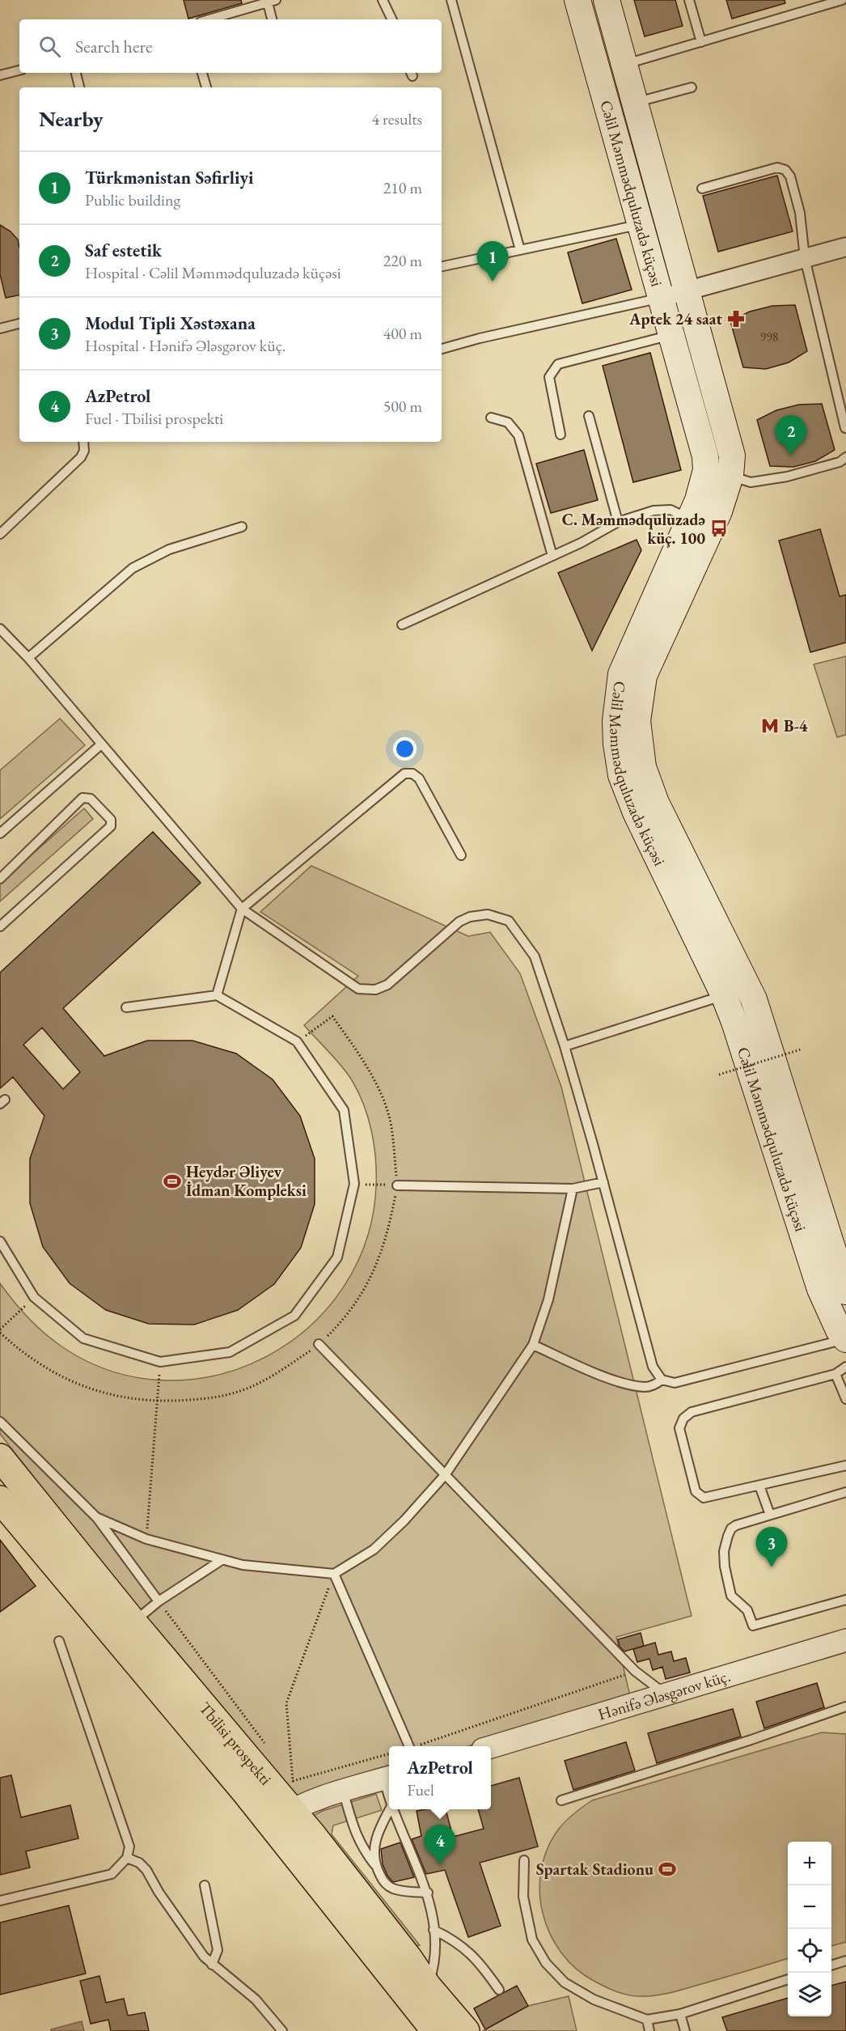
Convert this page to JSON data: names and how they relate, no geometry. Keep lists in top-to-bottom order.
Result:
{
  "streets": {
    "main road": ["Cəlil Məmmədquluzadə küçəsi", "Tbilisi prospekti"],
    "street": ["Hənifə Ələsgərov küç."]
  },
  "places": {
    "pharmacy": ["Aptek 24 saat"],
    "bus stop": ["C. Məmmədquluzadə küç. 100"],
    "metro station": ["B-4"],
    "sports": ["Heydər Əliyev İdman Kompleksi", "Spartak Stadionu"]
  },
  "house_numbers": ["998"],
  "page": {
    "search": "Search here",
    "heading": ["Nearby", "4 results"],
    "list": [
      {
        "mark": "1",
        "name": "Türkmənistan Səfirliyi",
        "note": "Public building",
        "value": "210 m"
      },
      {
        "mark": "2",
        "name": "Saf estetik",
        "note": "Hospital · Cəlil Məmmədquluzadə küçəsi",
        "value": "220 m"
      },
      {
        "mark": "3",
        "name": "Modul Tipli Xəstəxana",
        "note": "Hospital · Hənifə Ələsgərov küç.",
        "value": "400 m"
      },
      {
        "mark": "4",
        "name": "AzPetrol",
        "note": "Fuel · Tbilisi prospekti",
        "value": "500 m"
      }
    ],
    "pins": [
      "1",
      "2",
      "3",
      "4"
    ],
    "popup": ["AzPetrol", "Fuel"],
    "map_buttons": ["+", "−"]
  }
}
